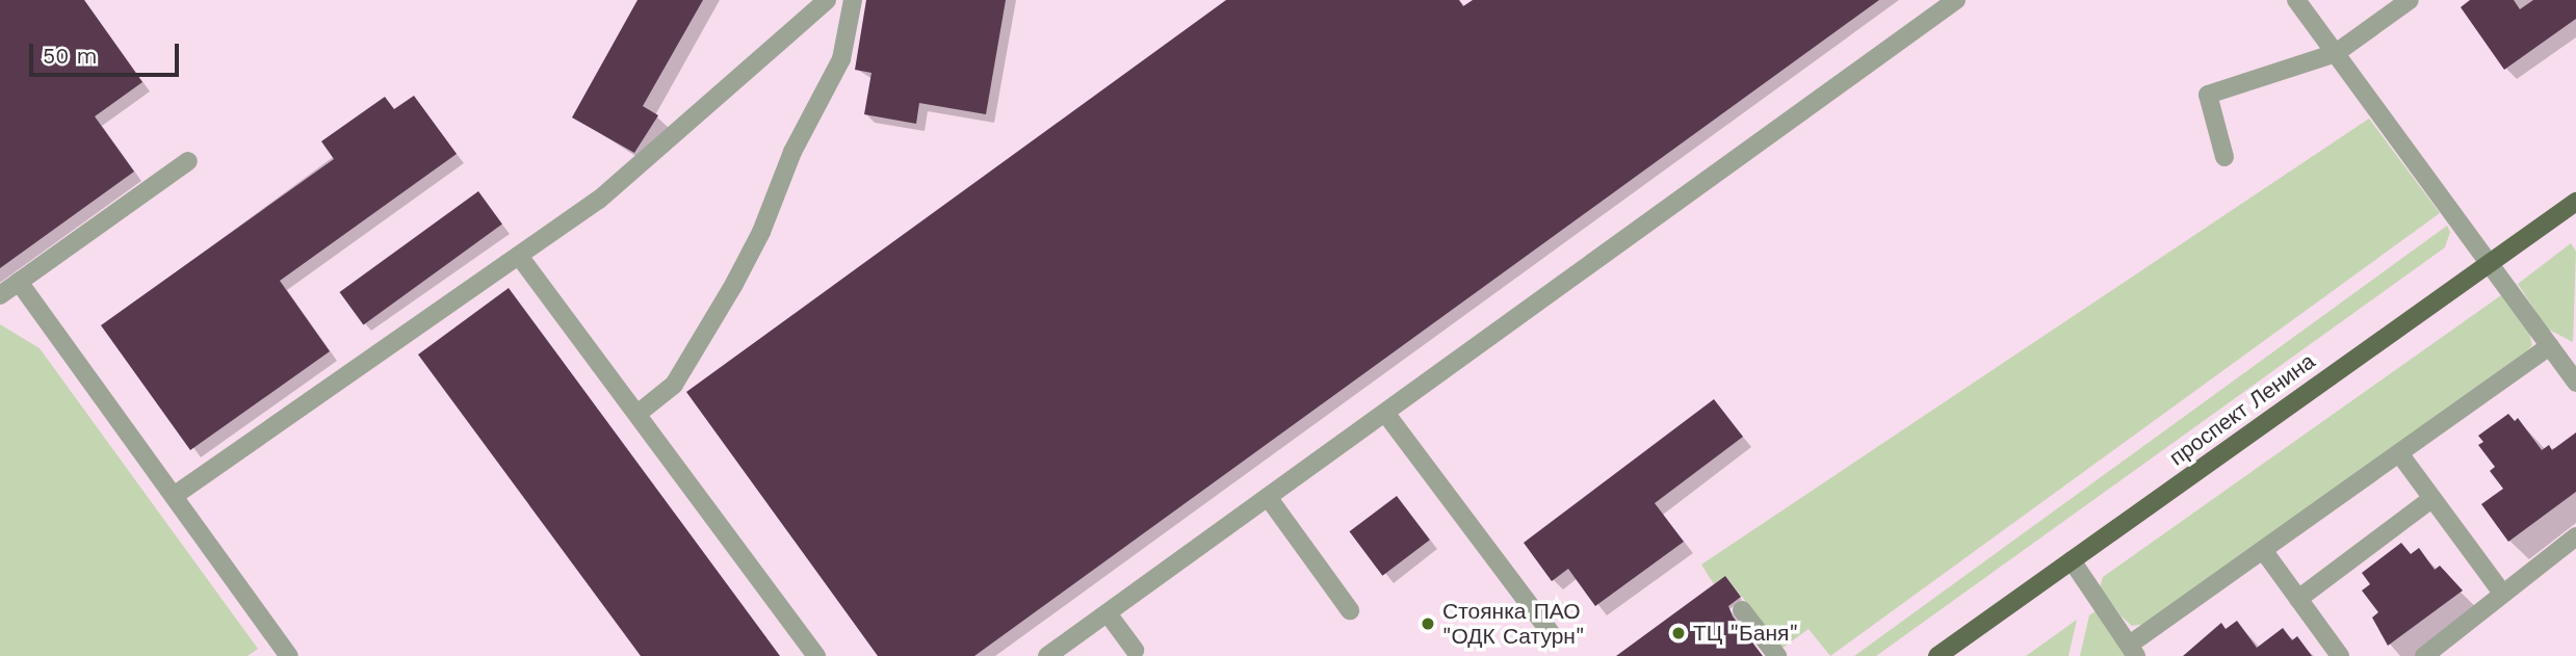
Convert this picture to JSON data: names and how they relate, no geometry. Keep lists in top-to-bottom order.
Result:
{
  "streets": {
    "main road": ["проспект Ленина"]
  },
  "places": ["Стоянка ПАО \"ОДК Сатурн\"", "ТЦ \"Баня\""],
  "scale_bar": "50 m"
}
